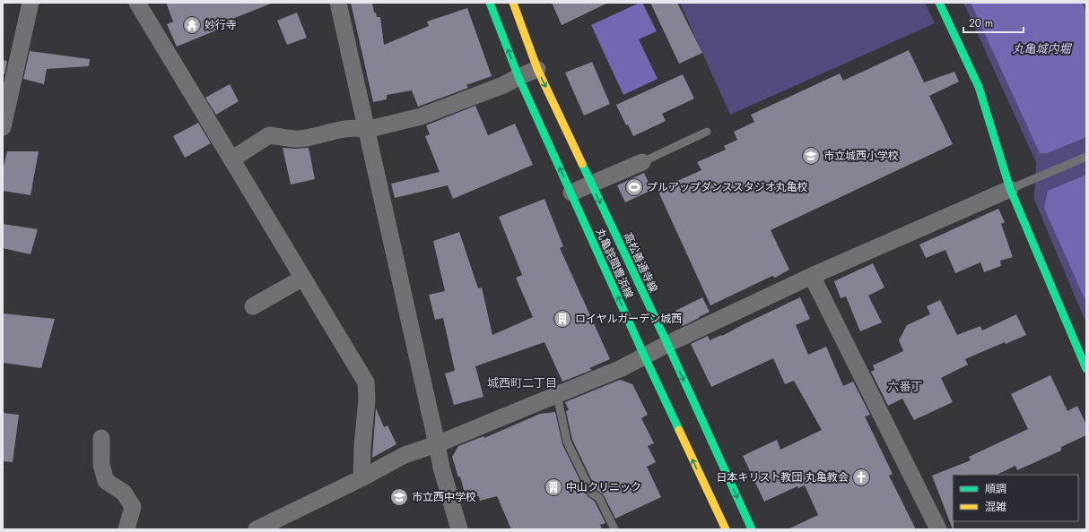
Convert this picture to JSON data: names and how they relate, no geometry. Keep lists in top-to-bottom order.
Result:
{
  "streets": {
    "main road": ["高松善通寺線", "丸亀詫間豊浜線"]
  },
  "one_way": ["高松善通寺線", "丸亀詫間豊浜線"],
  "districts": ["城西町二丁目", "六番丁"],
  "water": ["丸亀城内堀"],
  "places": {
    "temple": ["妙行寺"],
    "school or university": ["市立城西小学校", "市立西中学校"],
    "sports": ["プルアップダンススタジオ丸亀校"],
    "building": ["ロイヤルガーデン城西", "中山クリニック"],
    "church": ["日本キリスト教団 丸亀教会"]
  },
  "legend": ["順調", "混雑"],
  "scale_bar": "20 m"
}
